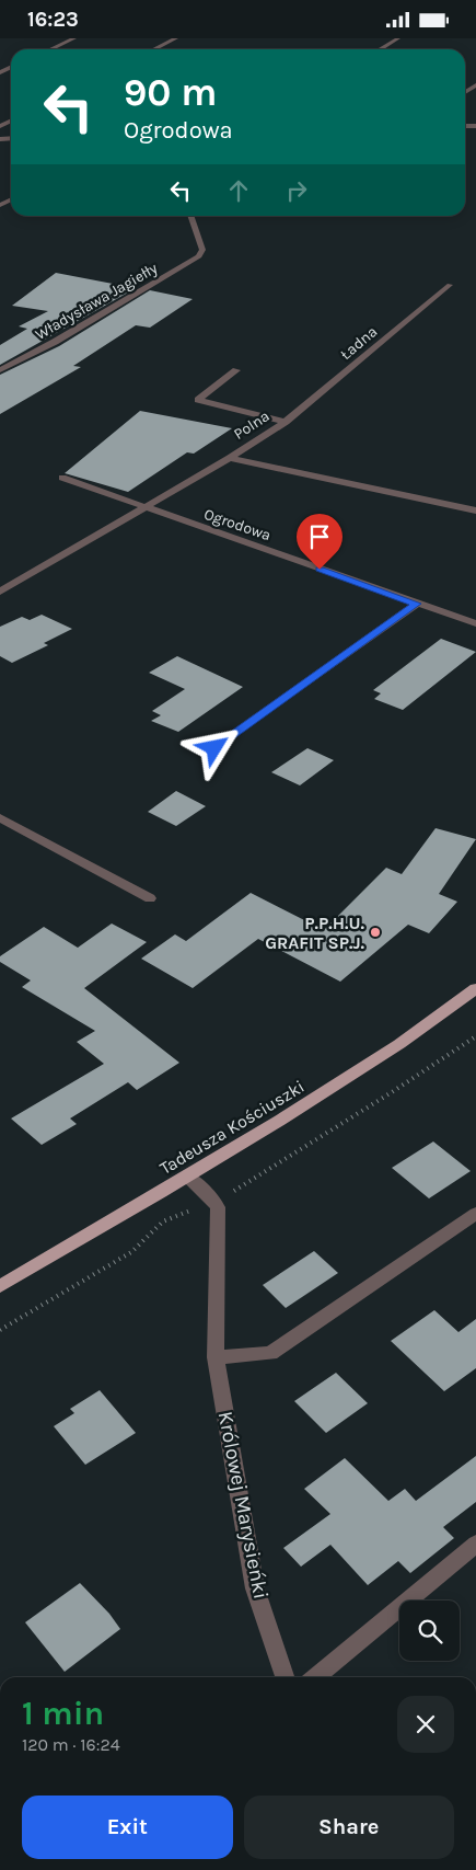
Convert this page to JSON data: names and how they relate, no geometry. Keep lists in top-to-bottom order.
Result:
{
  "streets": {
    "main road": ["Tadeusza Kościuszki"],
    "street": [
      "Władysława Jagiełły",
      "Ładna",
      "Polna",
      "Ogrodowa",
      "Królowej Marysieńki"
    ]
  },
  "crossings": [
    ["Ładna", "Polna"],
    ["Polna", "Ogrodowa"]
  ],
  "places": ["P.P.H.U. GRAFIT SP.J."],
  "page": {
    "status": "16:23",
    "turn": ["90 m", "Ogrodowa"],
    "heading": ["1 min", "120 m · 16:24"],
    "buttons": ["Exit", "Share"]
  }
}
